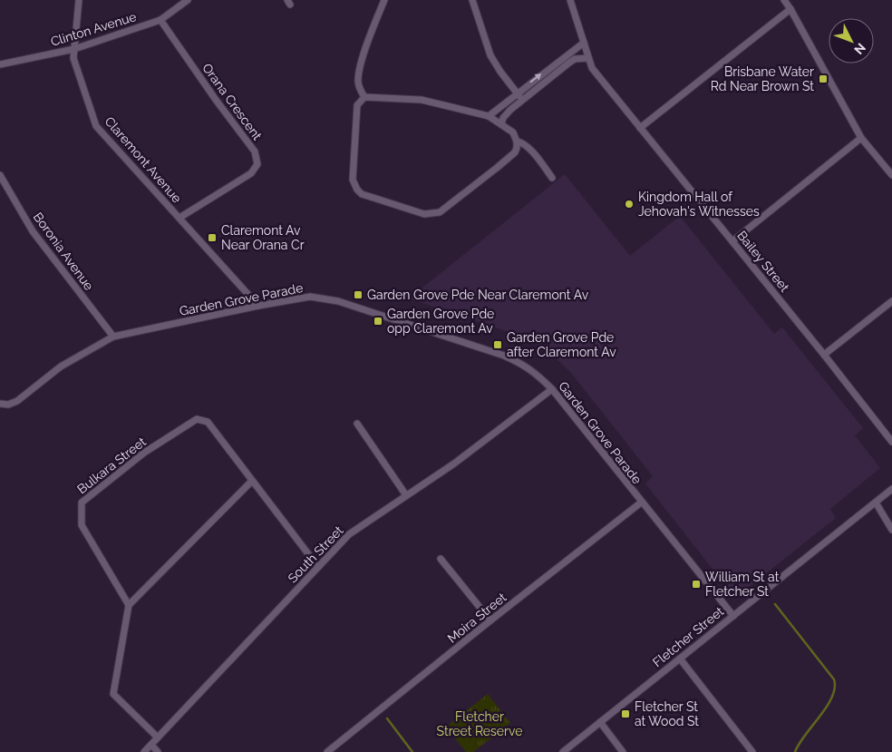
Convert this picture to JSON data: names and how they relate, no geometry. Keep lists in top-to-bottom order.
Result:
{
  "streets": {
    "street": [
      "Clinton Avenue",
      "Orana Crescent",
      "Claremont Avenue",
      "Boronia Avenue",
      "Bailey Street",
      "Garden Grove Parade",
      "Bulkara Street",
      "South Street",
      "Moira Street",
      "Fletcher Street"
    ]
  },
  "crossings": [
    ["Clinton Avenue", "Orana Crescent"],
    ["Clinton Avenue", "Claremont Avenue"],
    ["Orana Crescent", "Claremont Avenue"],
    ["Claremont Avenue", "Garden Grove Parade"],
    ["Boronia Avenue", "Garden Grove Parade"],
    ["Garden Grove Parade", "South Street"],
    ["Garden Grove Parade", "Moira Street"],
    ["Garden Grove Parade", "Fletcher Street"]
  ],
  "parks": ["Fletcher Street Reserve"],
  "places": {
    "transit": [
      "Brisbane Water Rd Near Brown St",
      "Claremont Av Near Orana Cr",
      "Garden Grove Pde Near Claremont Av",
      "Garden Grove Pde opp Claremont Av",
      "Garden Grove Pde after Claremont Av",
      "William St at Fletcher St",
      "Fletcher St at Wood St"
    ],
    "other": ["Kingdom Hall of Jehovah's Witnesses"]
  },
  "north": "bottom right"
}
